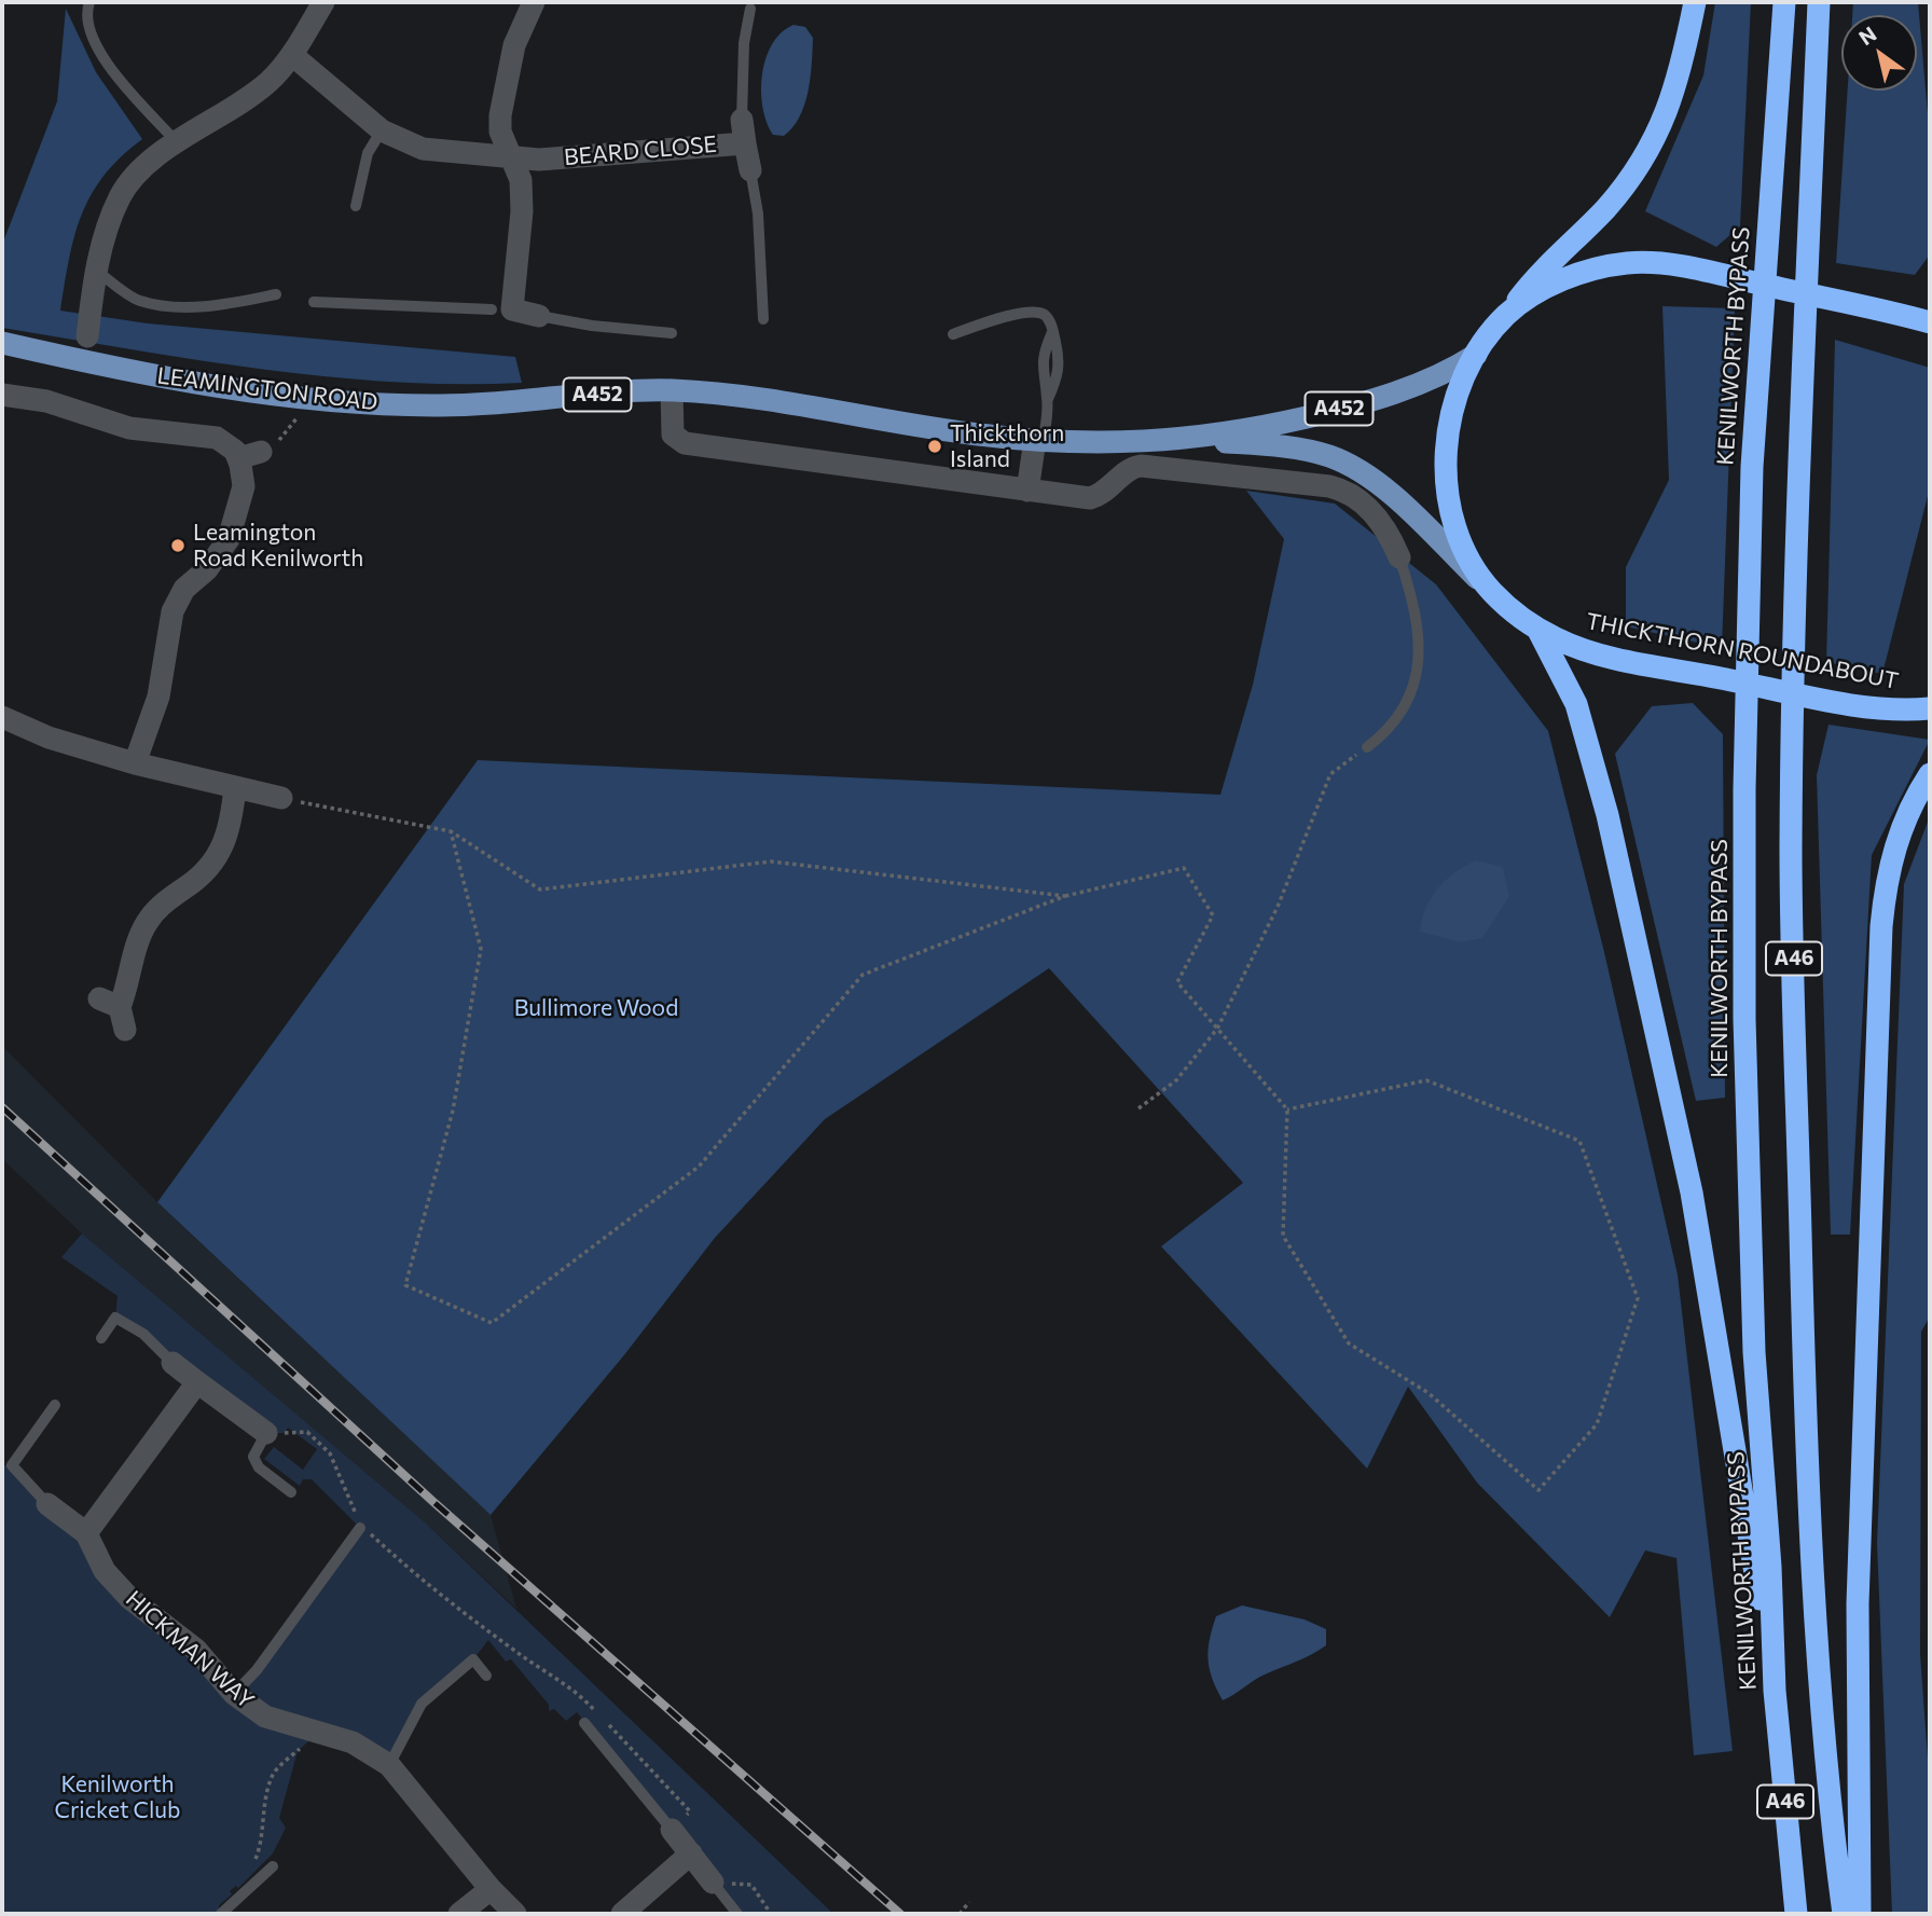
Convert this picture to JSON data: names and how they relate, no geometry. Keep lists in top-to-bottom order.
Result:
{
  "streets": {
    "highway": ["KENILWORTH BYPASS", "THICKTHORN ROUNDABOUT", "A46"],
    "main road": ["LEAMINGTON ROAD", "A452"],
    "street": ["BEARD CLOSE", "HICKMAN WAY"]
  },
  "crossings": [
    ["LEAMINGTON ROAD", "THICKTHORN ROUNDABOUT"]
  ],
  "parks": ["Bullimore Wood", "Kenilworth Cricket Club"],
  "places": ["Thickthorn Island", "Leamington Road Kenilworth"],
  "north": "top left"
}
